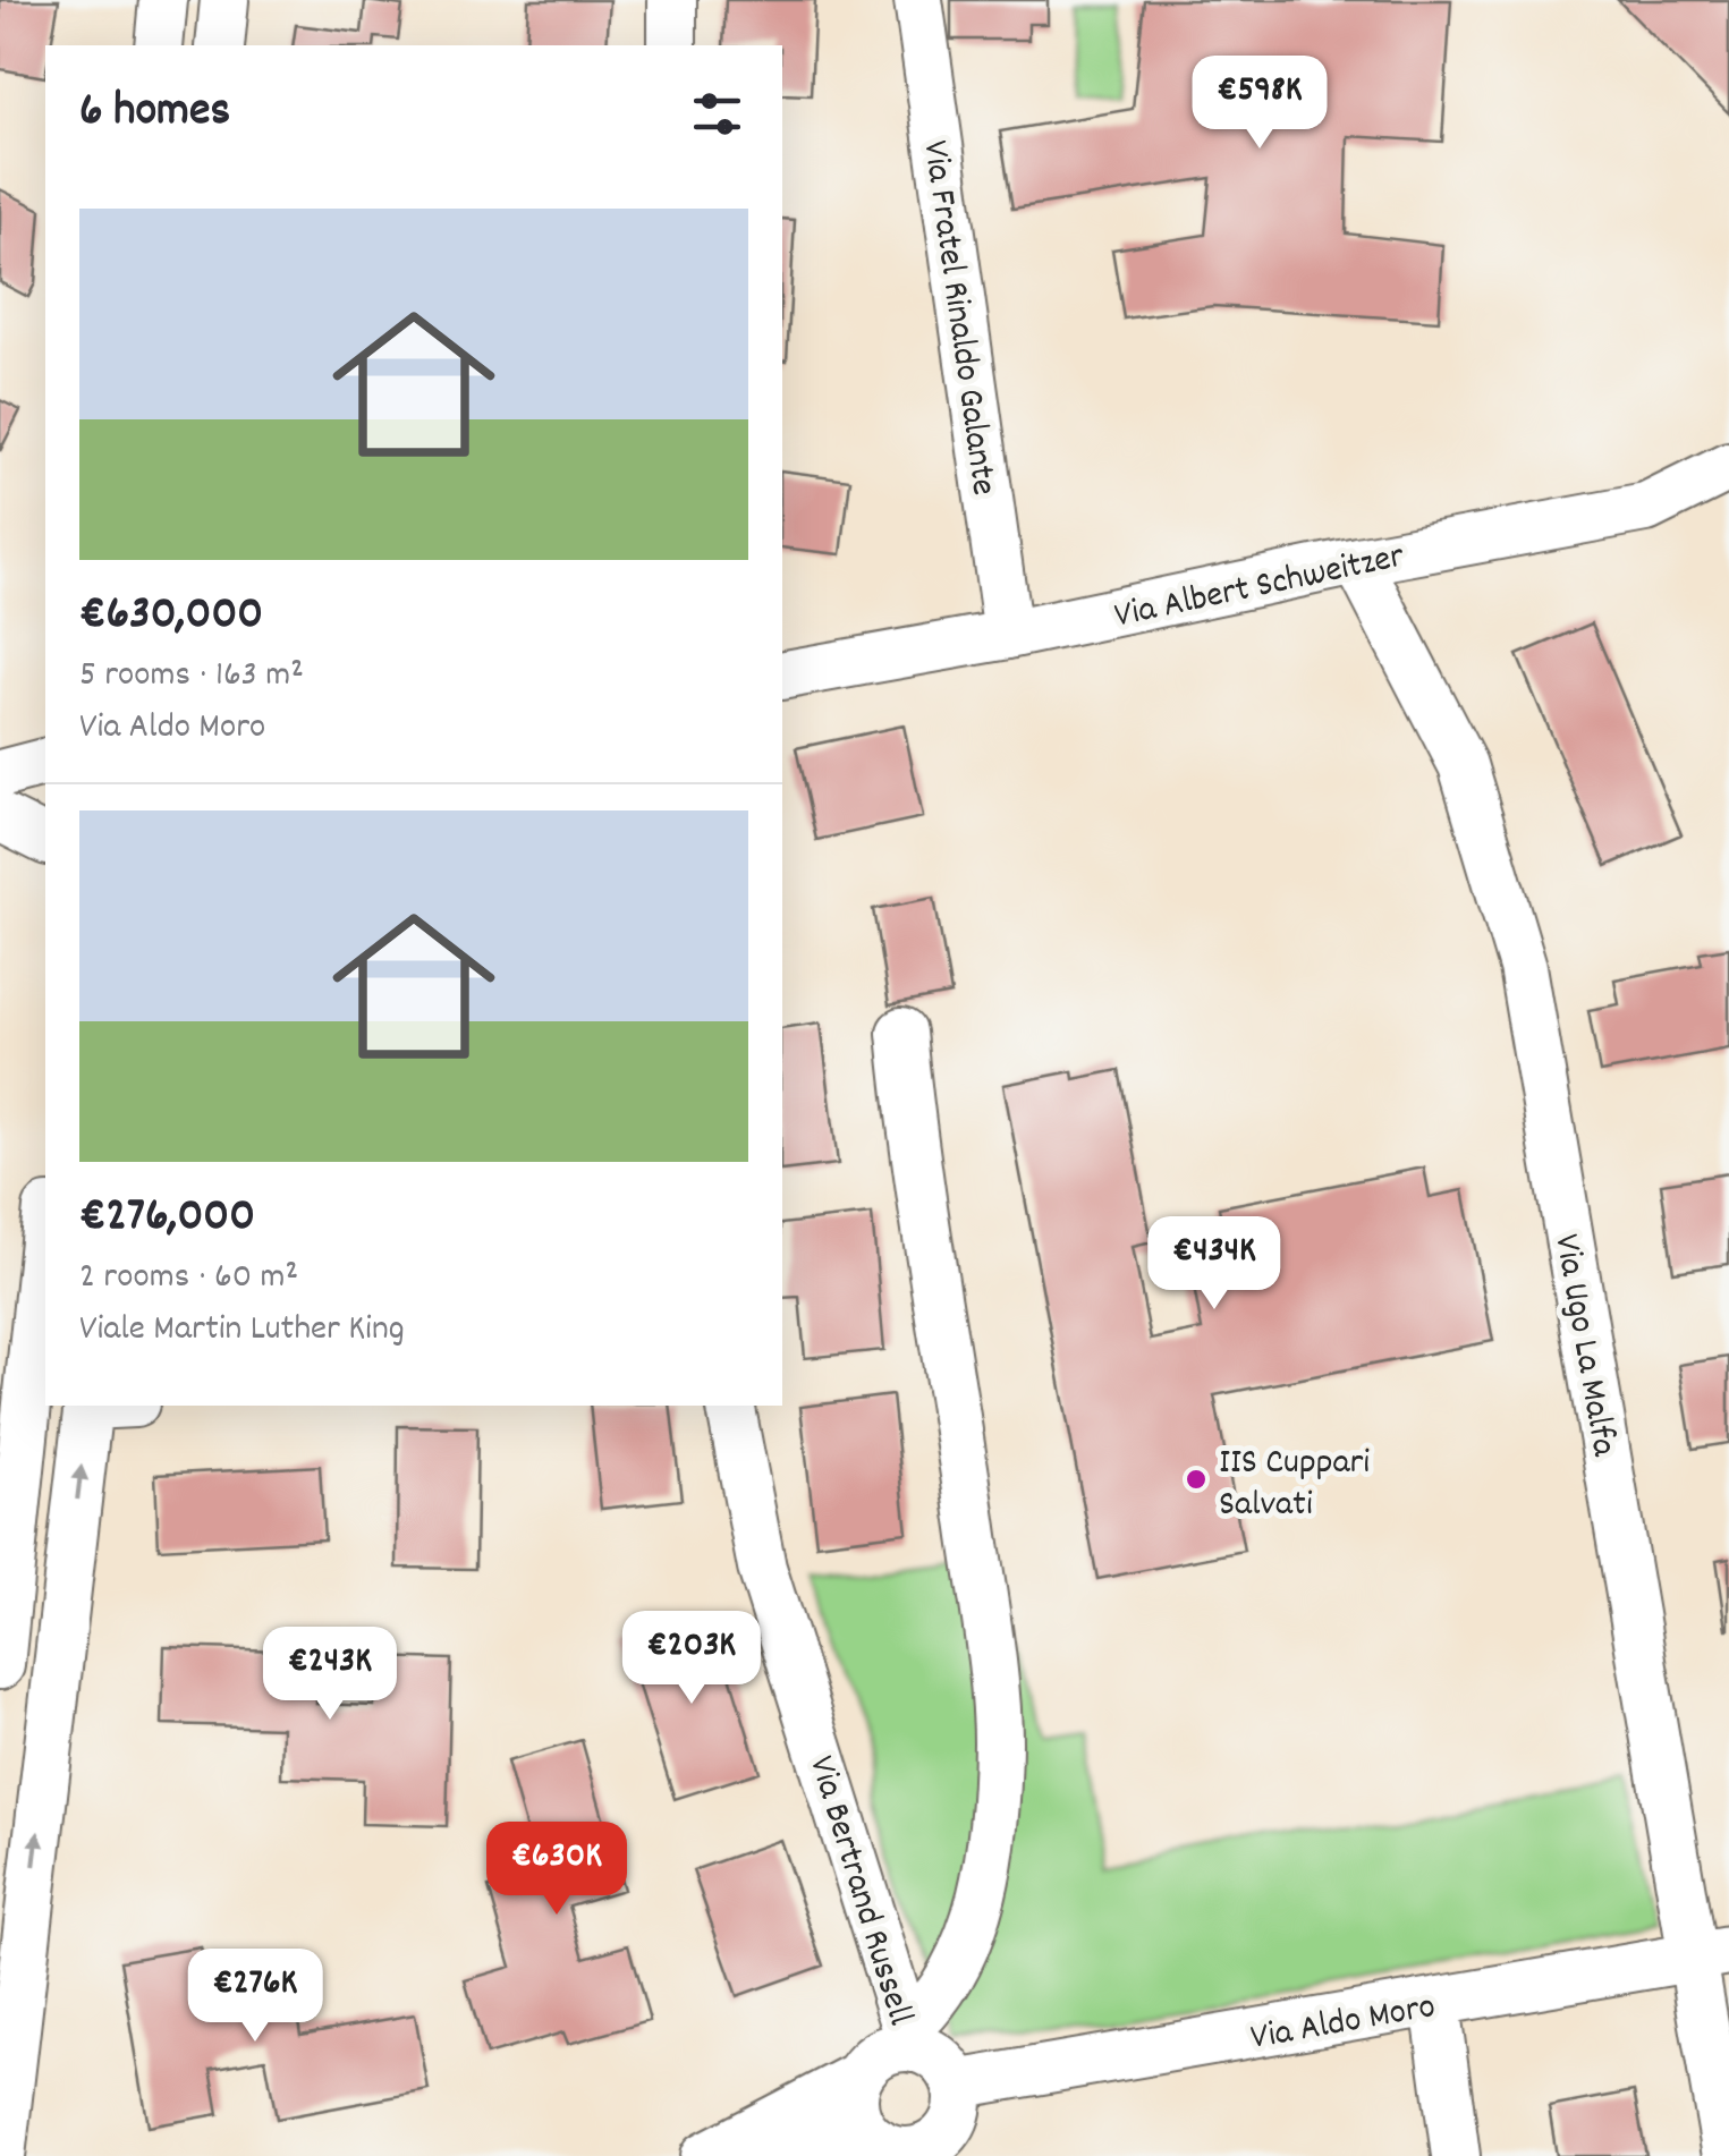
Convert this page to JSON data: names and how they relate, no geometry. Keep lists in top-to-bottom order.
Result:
{
  "streets": {
    "street": [
      "Via Fratel Rinaldo Galante",
      "Via Albert Schweitzer",
      "Via Ugo La Malfa",
      "Via Bertrand Russell",
      "Via Aldo Moro"
    ]
  },
  "crossings": [
    ["Via Fratel Rinaldo Galante", "Via Albert Schweitzer"],
    ["Via Albert Schweitzer", "Via Ugo La Malfa"],
    ["Via Ugo La Malfa", "Via Aldo Moro"],
    ["Via Bertrand Russell", "Via Aldo Moro"]
  ],
  "places": ["IIS Cuppari Salvati"],
  "page": {
    "heading": "6 homes",
    "price": [
      "€598K",
      "€434K",
      "€203K",
      "€243K",
      "€630K",
      "€276K"
    ],
    "list": [
      {
        "name": "€630,000",
        "note": "5 rooms · 163 m² · Via Aldo Moro"
      },
      {
        "name": "€276,000",
        "note": "2 rooms · 60 m² · Viale Martin Luther King"
      }
    ]
  }
}
